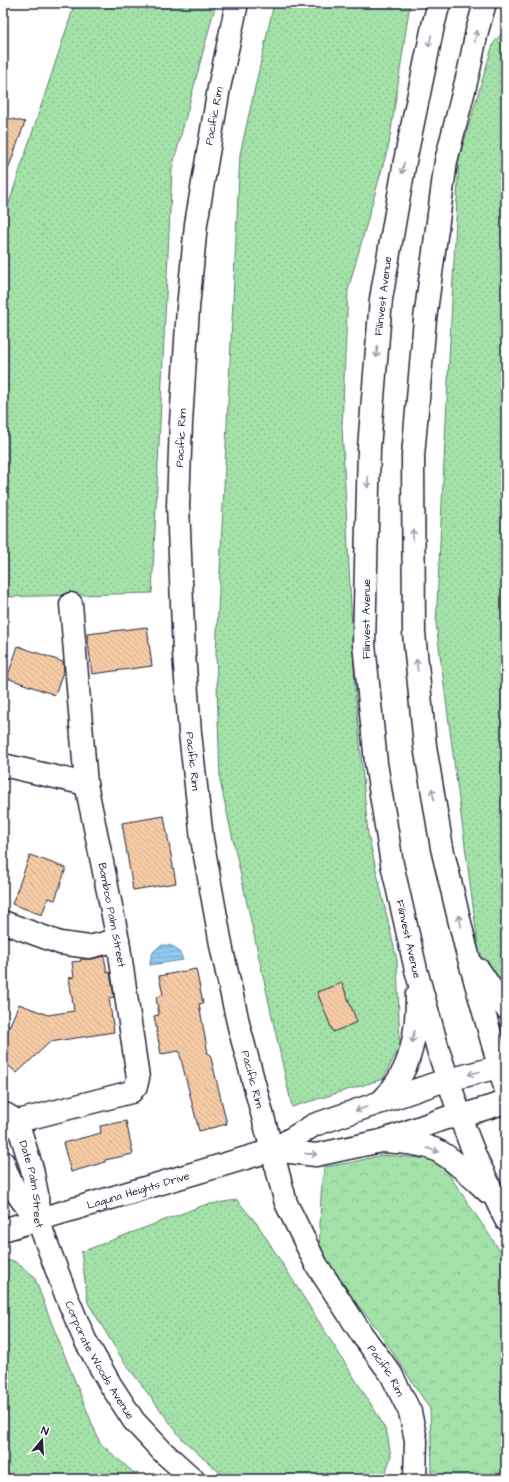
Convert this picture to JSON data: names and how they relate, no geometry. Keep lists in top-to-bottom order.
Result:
{
  "streets": {
    "street": [
      "Pacific Rim",
      "Filinvest Avenue",
      "Bamboo Palm Street",
      "Date Palm Street",
      "Laguna Heights Drive",
      "Corporate Woods Avenue"
    ]
  },
  "crossings": [
    ["Pacific Rim", "Laguna Heights Drive"],
    ["Filinvest Avenue", "Laguna Heights Drive"],
    ["Bamboo Palm Street", "Date Palm Street"],
    ["Date Palm Street", "Laguna Heights Drive"],
    ["Date Palm Street", "Corporate Woods Avenue"],
    ["Laguna Heights Drive", "Corporate Woods Avenue"]
  ],
  "north": "top"
}
